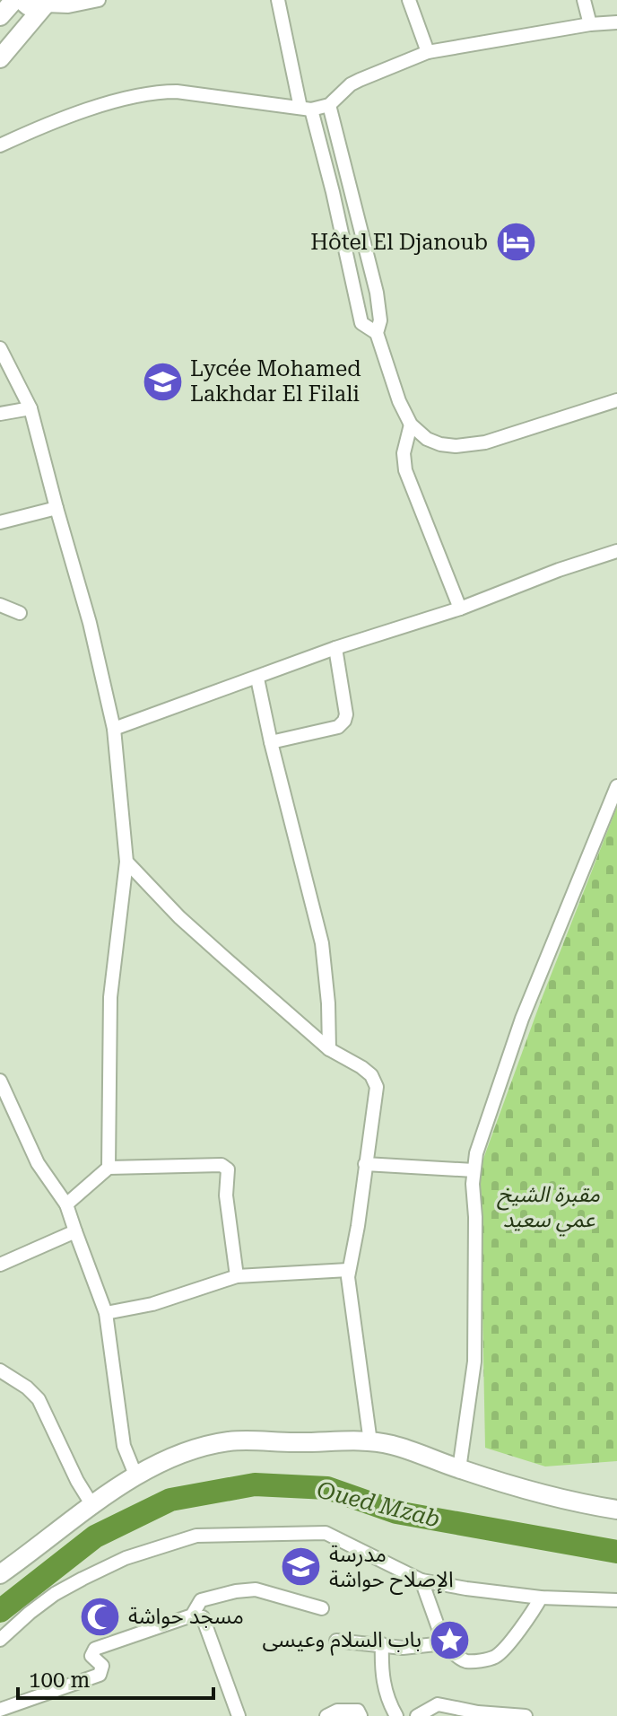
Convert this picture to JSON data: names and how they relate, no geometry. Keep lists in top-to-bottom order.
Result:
{
  "water": ["Oued Mzab"],
  "parks": ["مقبرة الشيخ عمي سعيد"],
  "places": {
    "hotel": ["Hôtel El Djanoub"],
    "school or university": ["Lycée Mohamed Lakhdar El Filali", "مدرسة الإصلاح حواشة"],
    "mosque": ["مسجد حواشة"],
    "place": ["باب السلام وعيسى"]
  },
  "scale_bar": "100 m"
}
